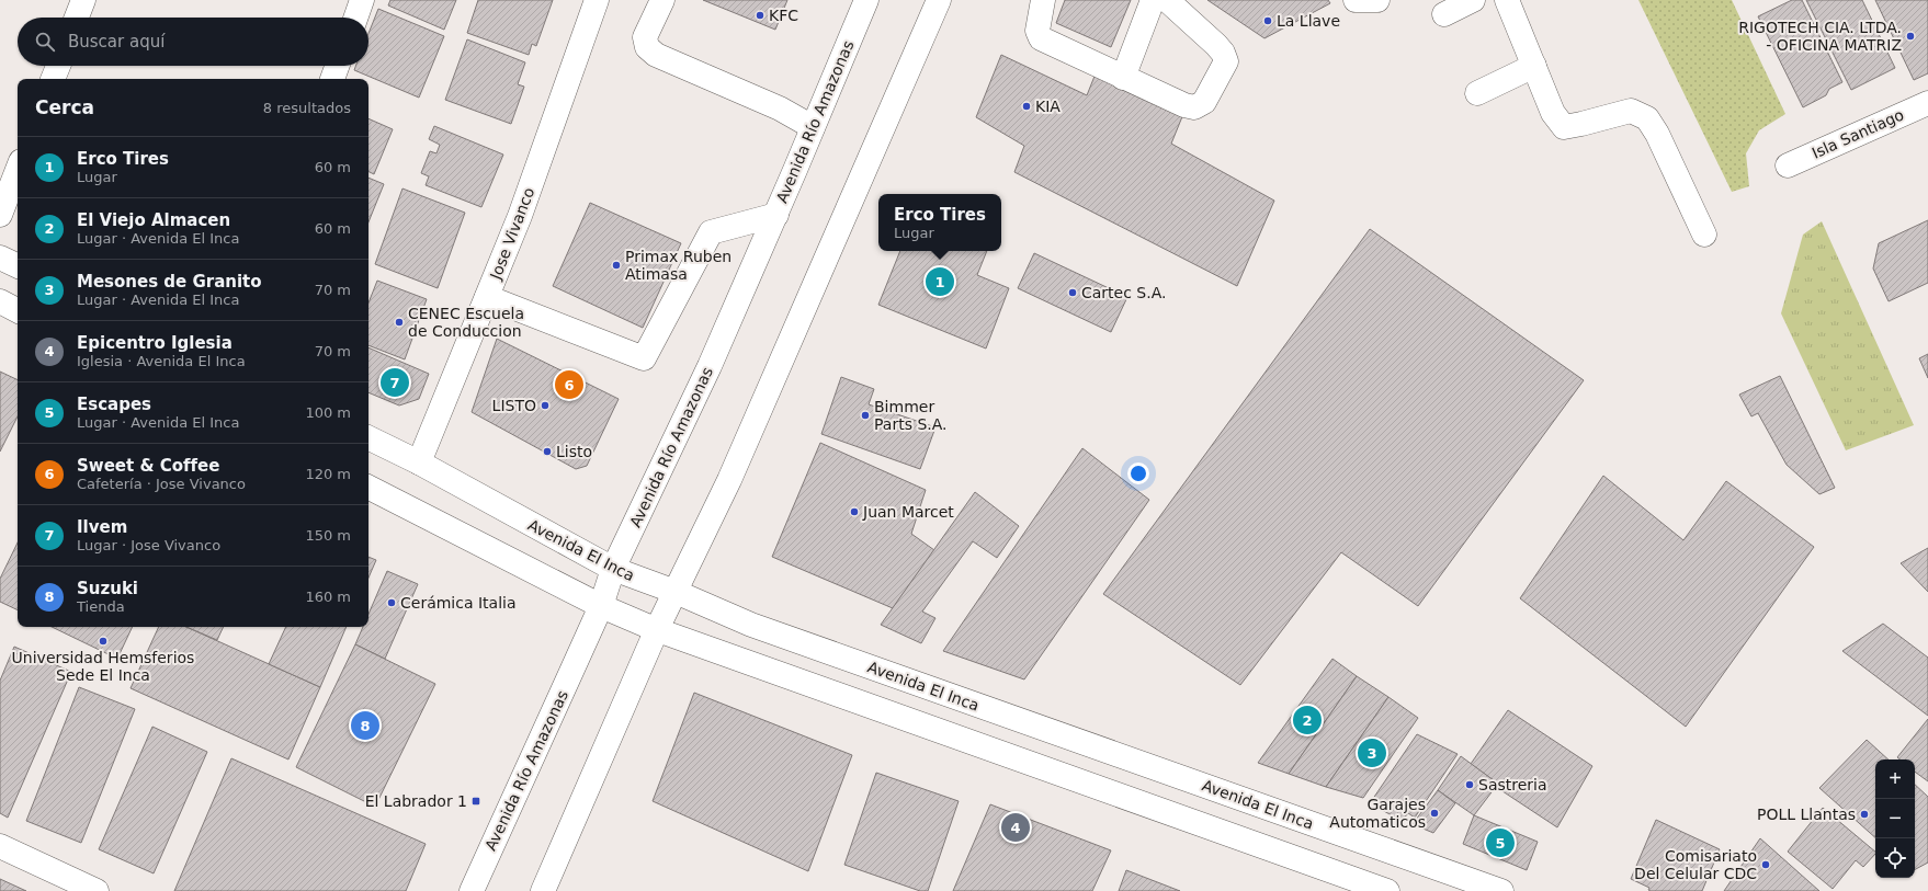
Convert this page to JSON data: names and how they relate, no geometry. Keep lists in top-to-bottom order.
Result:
{
  "streets": {
    "main road": [
      "Avenida Río Amazonas",
      "Isla Santiago",
      "Jose Vivanco",
      "Avenida El Inca"
    ]
  },
  "crossings": [
    ["Avenida Río Amazonas", "Avenida El Inca"],
    ["Jose Vivanco", "Avenida El Inca"]
  ],
  "places": {
    "other": [
      "KFC",
      "La Llave",
      "RIGOTECH CIA. LTDA. - OFICINA MATRIZ",
      "KIA",
      "Primax Ruben Atimasa",
      "Cartec S.A.",
      "CENEC Escuela de Conduccion",
      "LISTO",
      "Bimmer Parts S.A.",
      "Listo",
      "Juan Marcet",
      "Cerámica Italia",
      "Universidad Hemsferios Sede El Inca",
      "Sastreria",
      "Garajes Automaticos",
      "POLL Llantas",
      "Comisariato Del Celular CDC"
    ],
    "transit": ["El Labrador 1"]
  },
  "page": {
    "search": "Buscar aquí",
    "heading": ["Cerca", "8 resultados"],
    "list": [
      {
        "mark": "1",
        "name": "Erco Tires",
        "note": "Lugar",
        "value": "60 m"
      },
      {
        "mark": "2",
        "name": "El Viejo Almacen",
        "note": "Lugar · Avenida El Inca",
        "value": "60 m"
      },
      {
        "mark": "3",
        "name": "Mesones de Granito",
        "note": "Lugar · Avenida El Inca",
        "value": "70 m"
      },
      {
        "mark": "4",
        "name": "Epicentro Iglesia",
        "note": "Iglesia · Avenida El Inca",
        "value": "70 m"
      },
      {
        "mark": "5",
        "name": "Escapes",
        "note": "Lugar · Avenida El Inca",
        "value": "100 m"
      },
      {
        "mark": "6",
        "name": "Sweet & Coffee",
        "note": "Cafetería · Jose Vivanco",
        "value": "120 m"
      },
      {
        "mark": "7",
        "name": "Ilvem",
        "note": "Lugar · Jose Vivanco",
        "value": "150 m"
      },
      {
        "mark": "8",
        "name": "Suzuki",
        "note": "Tienda",
        "value": "160 m"
      }
    ],
    "popup": ["Erco Tires", "Lugar"],
    "pins": [
      "1",
      "7",
      "6",
      "2",
      "8",
      "3",
      "4",
      "5"
    ],
    "map_buttons": ["+", "−"]
  }
}
